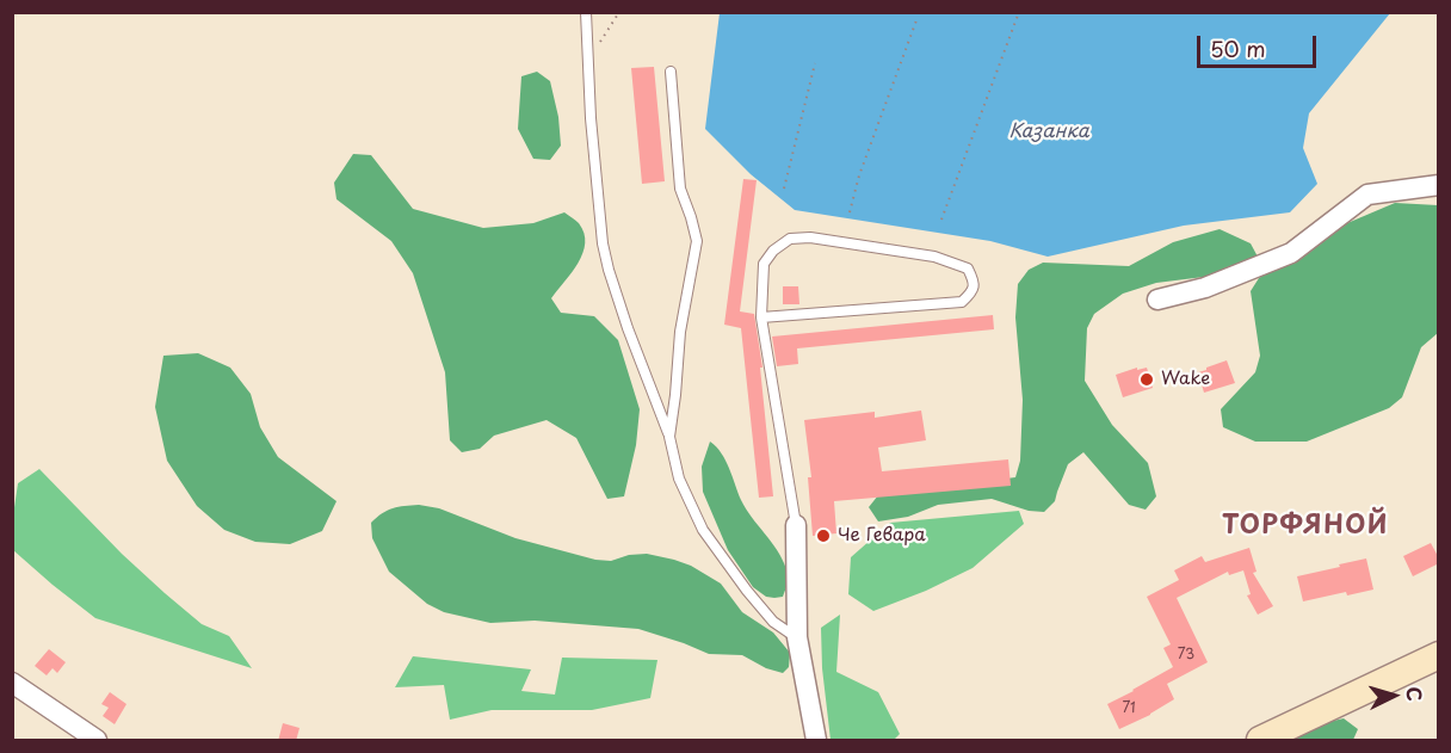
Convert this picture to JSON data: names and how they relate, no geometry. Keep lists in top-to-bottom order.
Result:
{
  "districts": ["ТОРФЯНОЙ"],
  "water": ["Казанка"],
  "places": ["Wake", "Че Гевара"],
  "house_numbers": ["73", "71"],
  "scale_bar": "50 m",
  "north": "right"
}
